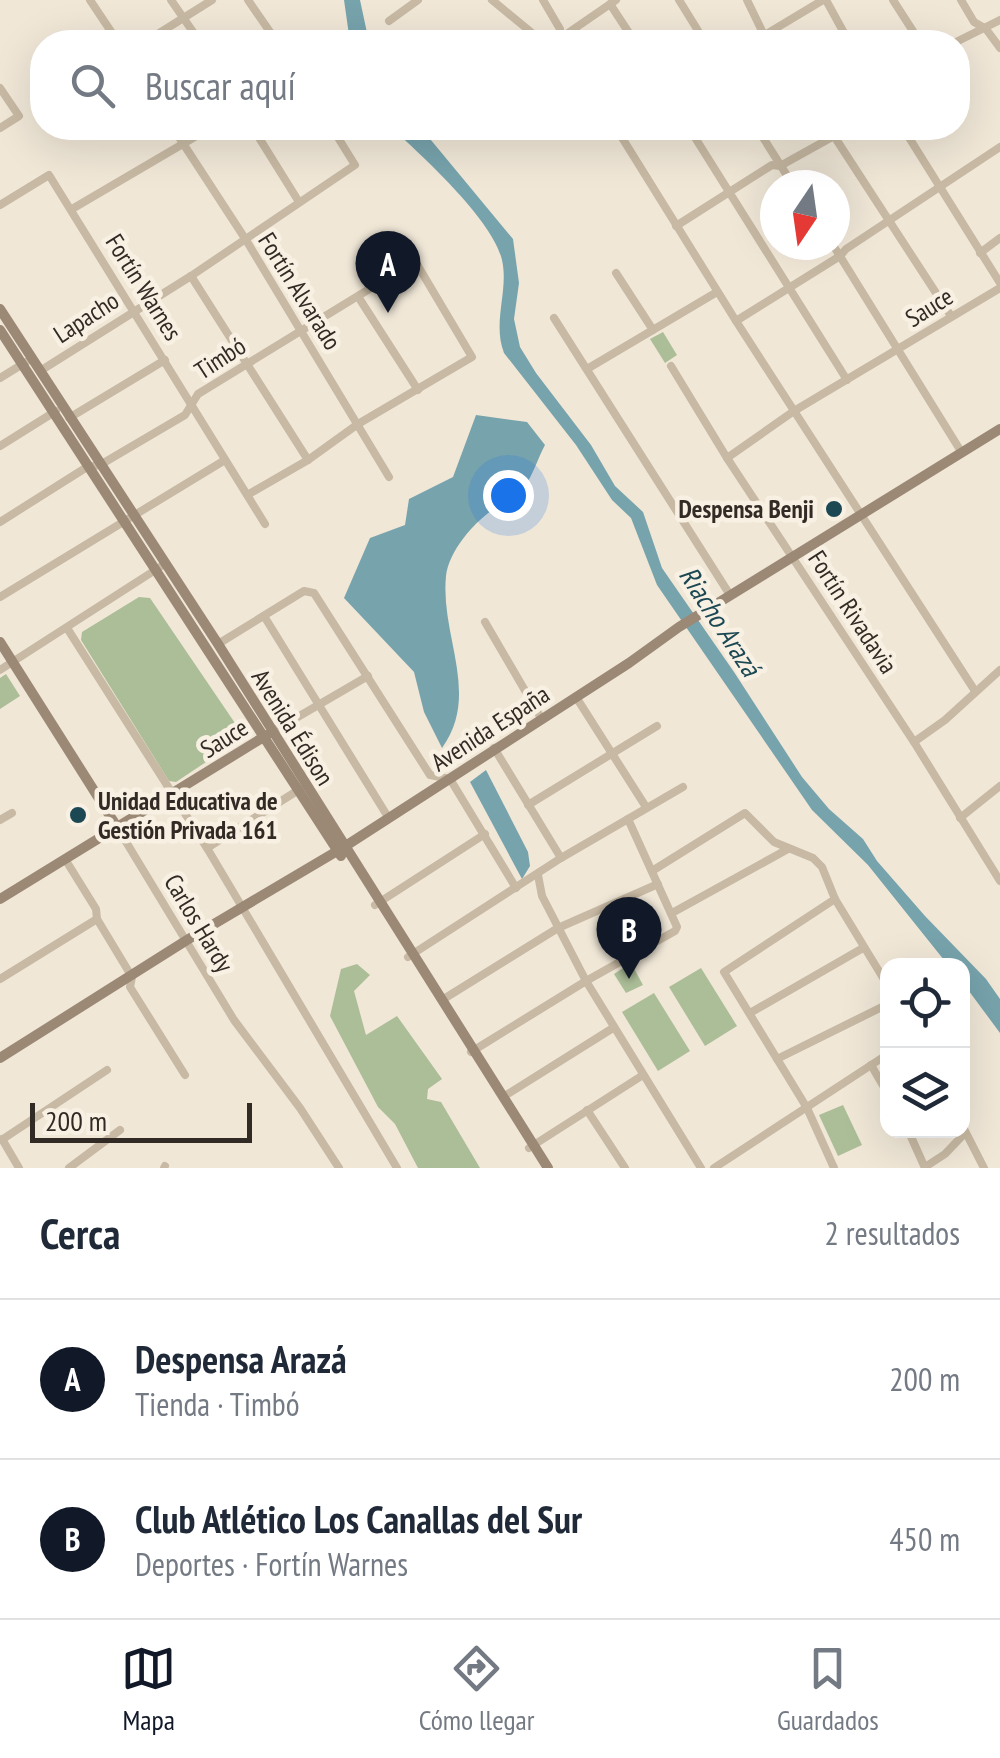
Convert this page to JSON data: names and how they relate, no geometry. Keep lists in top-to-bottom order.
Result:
{
  "streets": {
    "main road": [
      "Sauce",
      "Avenida Édison",
      "Avenida España",
      "Carlos Hardy"
    ],
    "street": [
      "Fortín Warnes",
      "Fortín Alvarado",
      "Lapacho",
      "Timbó",
      "Fortín Rivadavia"
    ]
  },
  "crossings": [
    ["Fortín Warnes", "Lapacho"],
    ["Fortín Warnes", "Timbó"],
    ["Fortín Alvarado", "Lapacho"],
    ["Fortín Alvarado", "Timbó"],
    ["Sauce", "Fortín Rivadavia"],
    ["Sauce", "Avenida Édison"],
    ["Sauce", "Carlos Hardy"],
    ["Lapacho", "Avenida Édison"],
    ["Timbó", "Avenida Édison"],
    ["Fortín Rivadavia", "Avenida España"],
    ["Avenida Édison", "Avenida España"],
    ["Avenida España", "Carlos Hardy"]
  ],
  "water": ["Riacho Arazá"],
  "places": ["Despensa Benji", "Unidad Educativa de Gestión Privada 161"],
  "scale_bar": "200 m",
  "north": "bottom",
  "page": {
    "search": "Buscar aquí",
    "pins": ["A", "B"],
    "scale": "200 m",
    "heading": ["Cerca", "2 resultados"],
    "list": [
      {
        "mark": "A",
        "name": "Despensa Arazá",
        "note": "Tienda · Timbó",
        "value": "200 m"
      },
      {
        "mark": "B",
        "name": "Club Atlético Los Canallas del Sur",
        "note": "Deportes · Fortín Warnes",
        "value": "450 m"
      }
    ],
    "nav": ["Mapa", "Cómo llegar", "Guardados"]
  }
}
